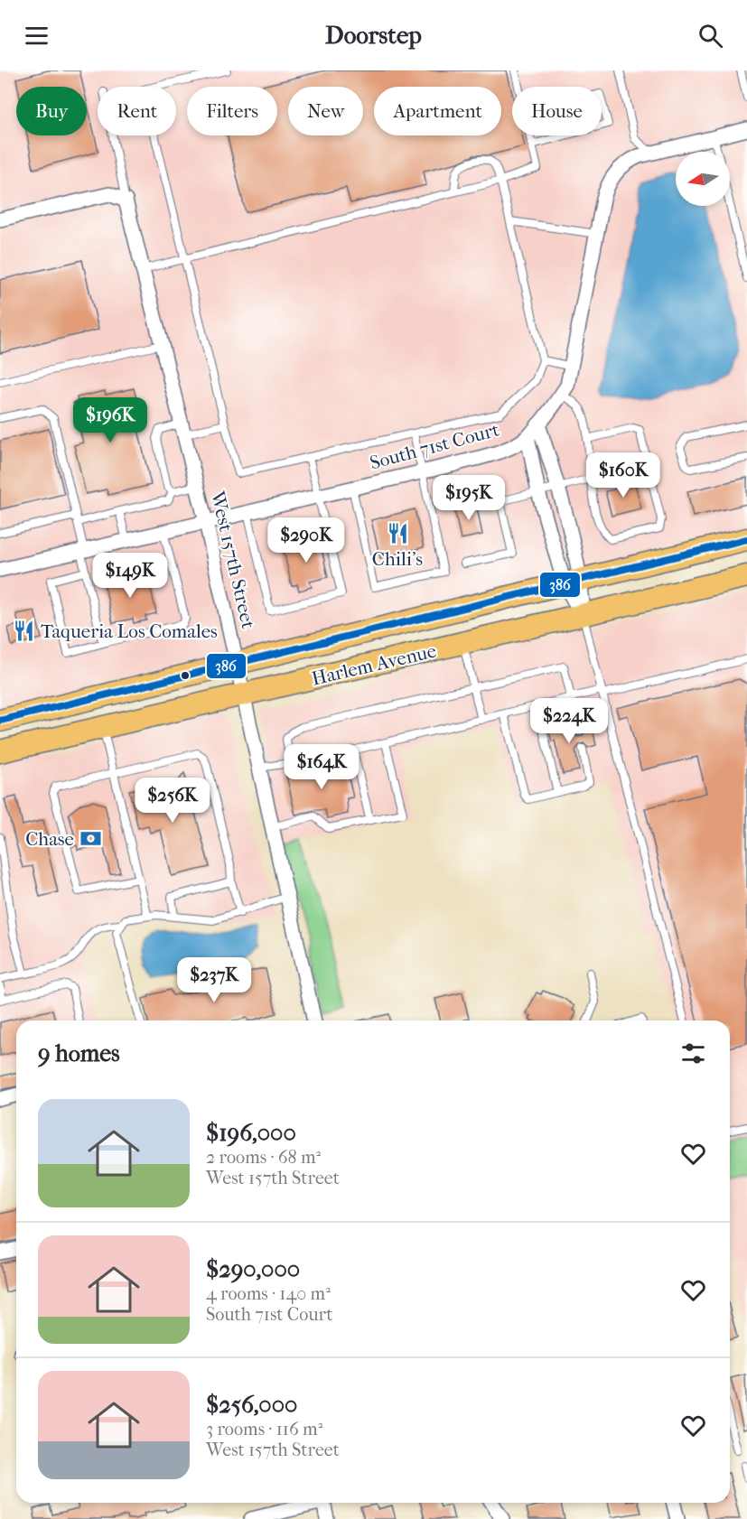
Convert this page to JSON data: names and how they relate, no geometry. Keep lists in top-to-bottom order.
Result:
{
  "streets": {
    "main road": ["Harlem Avenue"],
    "street": ["South 71st Court", "West 157th Street"]
  },
  "crossings": [
    ["South 71st Court", "West 157th Street"],
    ["West 157th Street", "Harlem Avenue"]
  ],
  "places": {
    "restaurant": ["Chili's", "Taqueria Los Comales"],
    "bank": ["Chase"]
  },
  "lines": ["transit line 386"],
  "north": "left",
  "page": {
    "header": "Doorstep",
    "chip": [
      "Buy",
      "Rent",
      "Filters",
      "New",
      "Apartment",
      "House"
    ],
    "price": [
      "$196K",
      "$160K",
      "$195K",
      "$290K",
      "$149K",
      "$224K",
      "$164K",
      "$256K",
      "$237K"
    ],
    "heading": "9 homes",
    "list": [
      {
        "name": "$196,000",
        "note": "2 rooms · 68 m² · West 157th Street"
      },
      {
        "name": "$290,000",
        "note": "4 rooms · 140 m² · South 71st Court"
      },
      {
        "name": "$256,000",
        "note": "3 rooms · 116 m² · West 157th Street"
      }
    ]
  }
}
